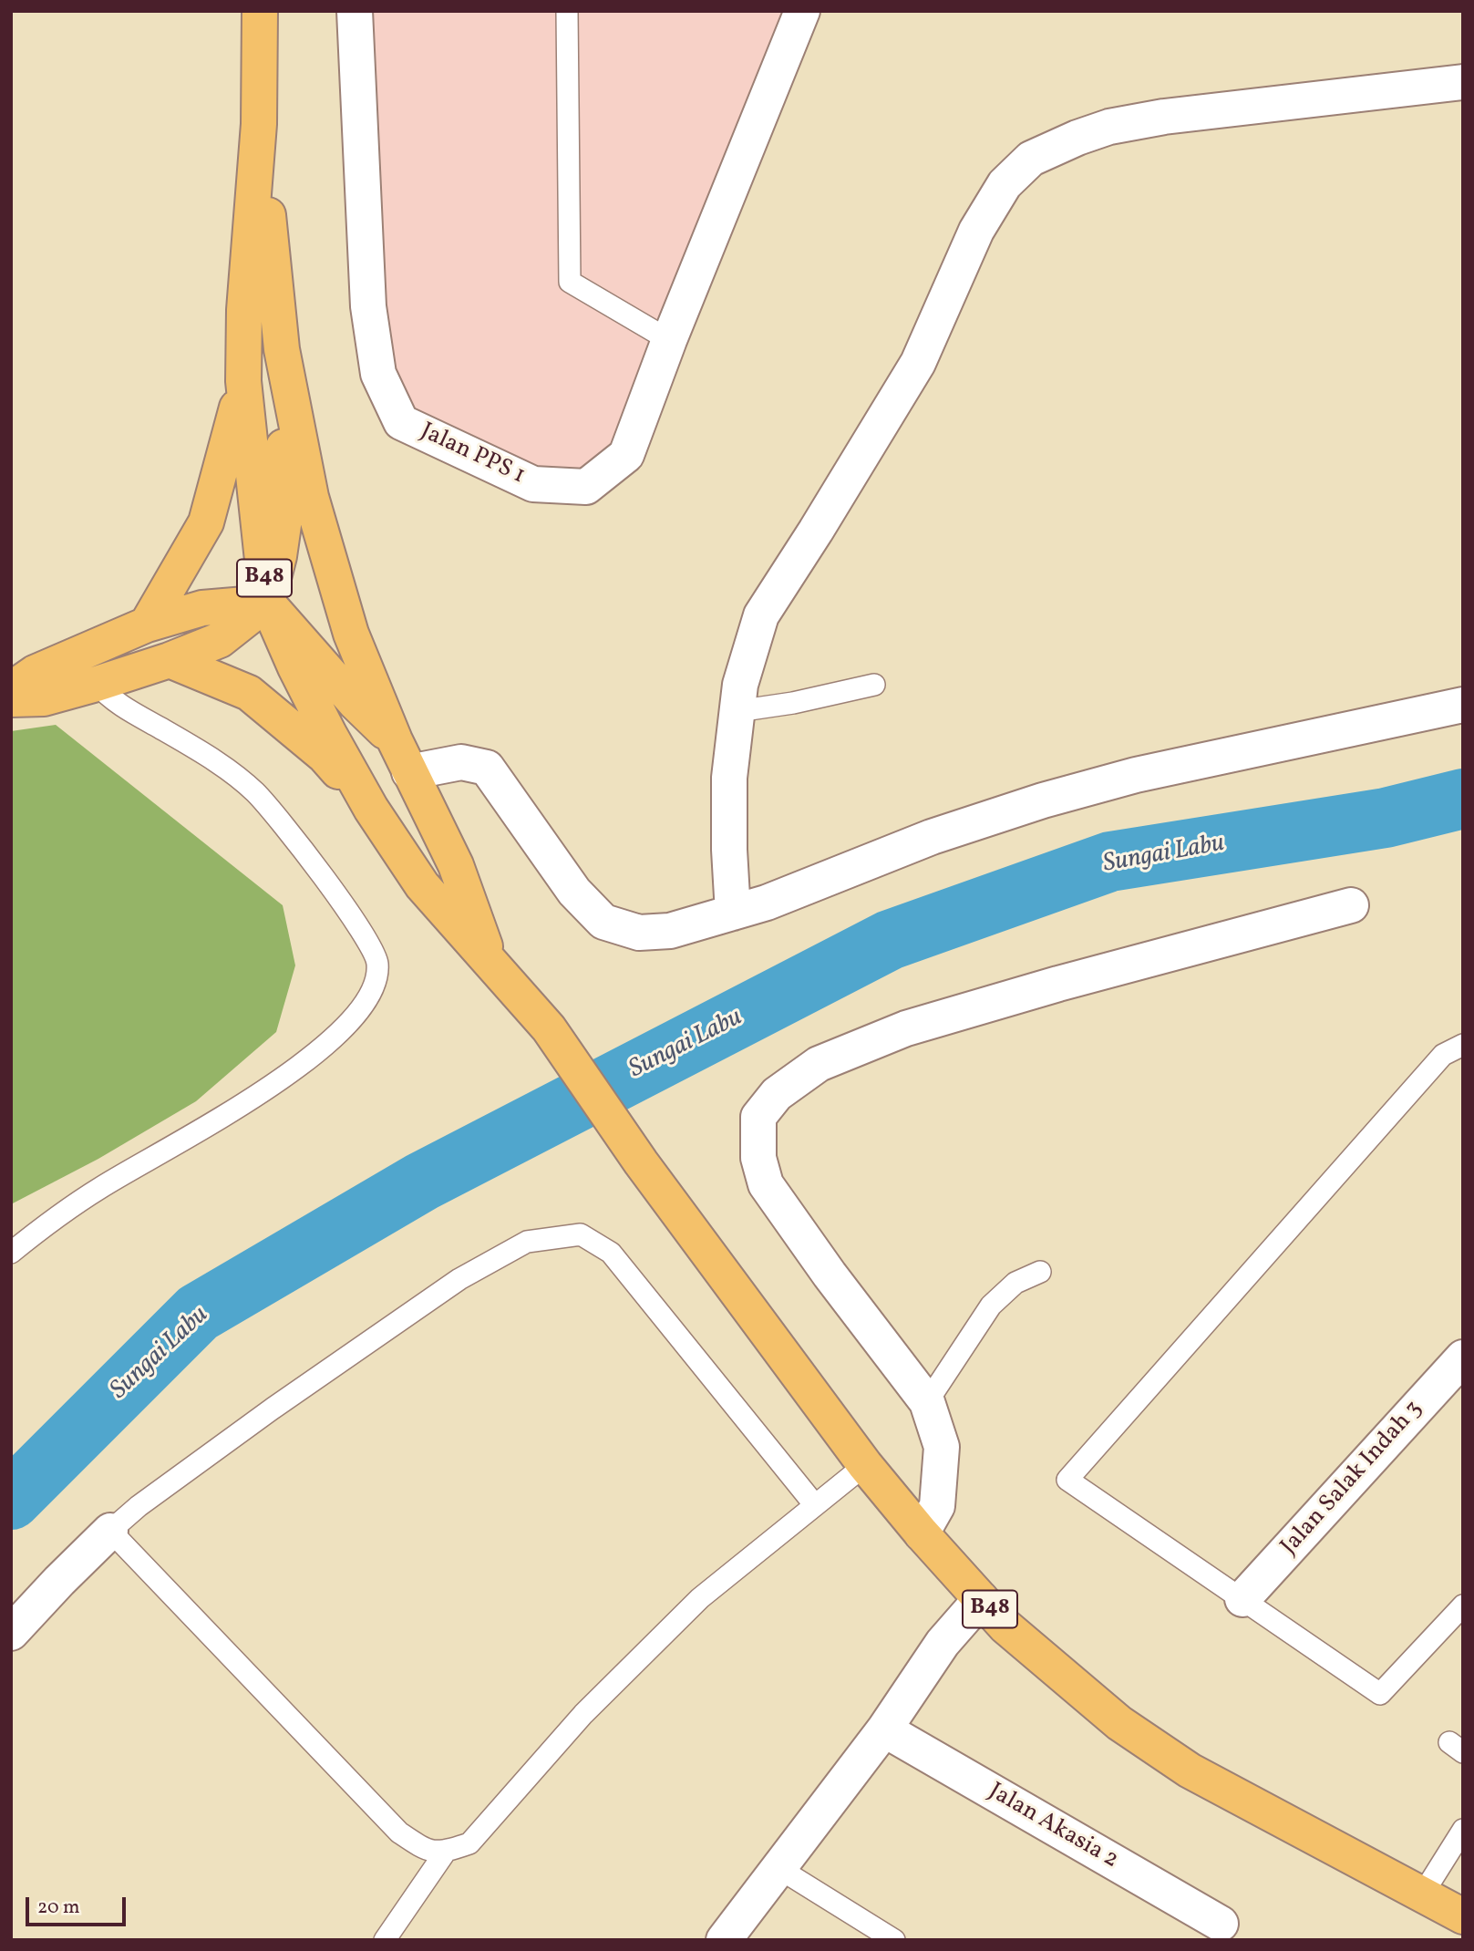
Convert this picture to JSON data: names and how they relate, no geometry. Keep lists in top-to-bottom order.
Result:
{
  "streets": {
    "main road": ["B48"],
    "street": ["Jalan PPS 1", "Jalan Salak Indah 3", "Jalan Akasia 2"]
  },
  "water": ["Sungai Labu"],
  "scale_bar": "20 m"
}
